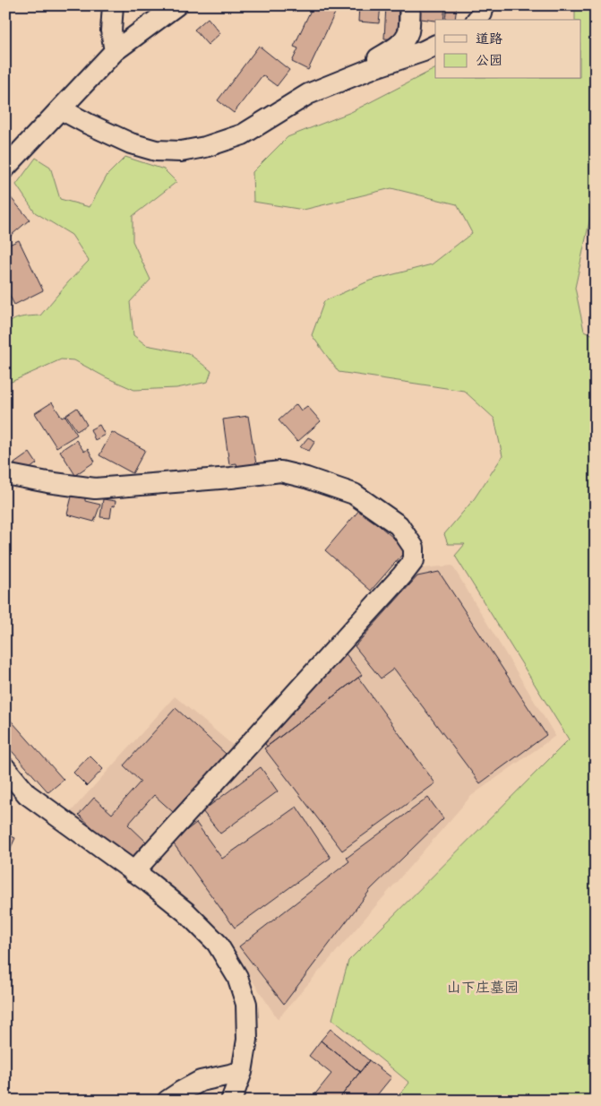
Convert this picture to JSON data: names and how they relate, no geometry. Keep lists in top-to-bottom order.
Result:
{
  "parks": ["山下庄墓园"],
  "legend": ["道路", "公园"]
}
